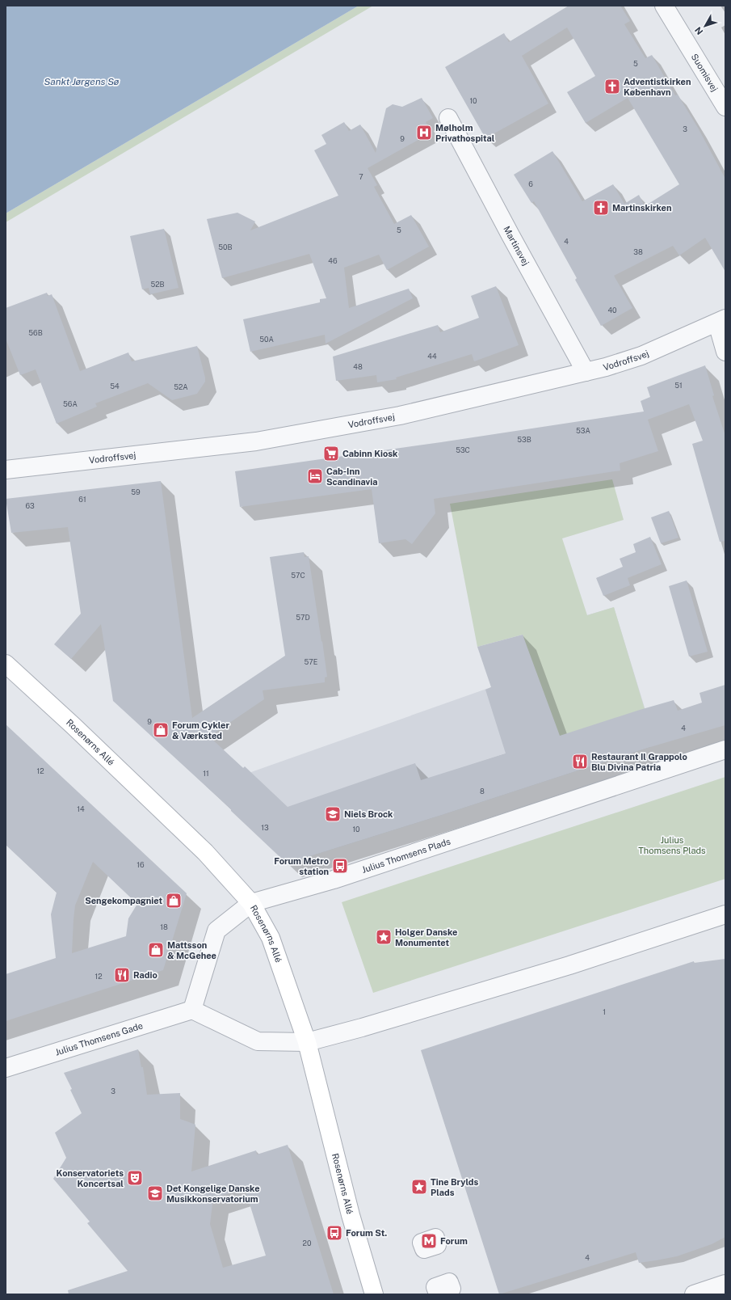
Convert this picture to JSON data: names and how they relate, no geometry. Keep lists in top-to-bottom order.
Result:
{
  "streets": {
    "street": [
      "Suomisvej",
      "Martinsvej",
      "Vodroffsvej",
      "Rosenørns Allé",
      "Julius Thomsens Plads",
      "Julius Thomsens Gade"
    ]
  },
  "crossings": [
    ["Martinsvej", "Vodroffsvej"],
    ["Rosenørns Allé", "Julius Thomsens Plads"]
  ],
  "water": ["Sankt Jørgens Sø"],
  "parks": ["Julius Thomsens Plads"],
  "places": {
    "church": ["Adventistkirken København", "Martinskirken"],
    "hospital": ["Mølholm Privathospital"],
    "supermarket": ["Cabinn Kiosk"],
    "hotel": ["Cab-Inn Scandinavia"],
    "shop": ["Forum Cykler & Værksted", "Sengekompagniet", "Mattsson & McGehee"],
    "restaurant": ["Restaurant Il Grappolo Blu Divina Patria", "Radio"],
    "school or university": ["Niels Brock", "Det Kongelige Danske Musikkonservatorium"],
    "bus stop": ["Forum Metro station", "Forum St."],
    "place": ["Holger Danske Monumentet", "Tine Brylds Plads"],
    "theatre": ["Konservatoriets Koncertsal"],
    "metro station": ["Forum"]
  },
  "house_numbers": [
    "5",
    "10",
    "3",
    "9",
    "7",
    "6",
    "5",
    "4",
    "50B",
    "38",
    "46",
    "52B",
    "40",
    "56B",
    "50A",
    "44",
    "48",
    "51",
    "54",
    "52A",
    "56A",
    "53A",
    "53B",
    "53C",
    "59",
    "61",
    "63",
    "57C",
    "57D",
    "57E",
    "9",
    "4",
    "12",
    "11",
    "8",
    "14",
    "13",
    "10",
    "16",
    "18",
    "12",
    "1",
    "3",
    "20",
    "4"
  ],
  "north": "bottom left"
}
